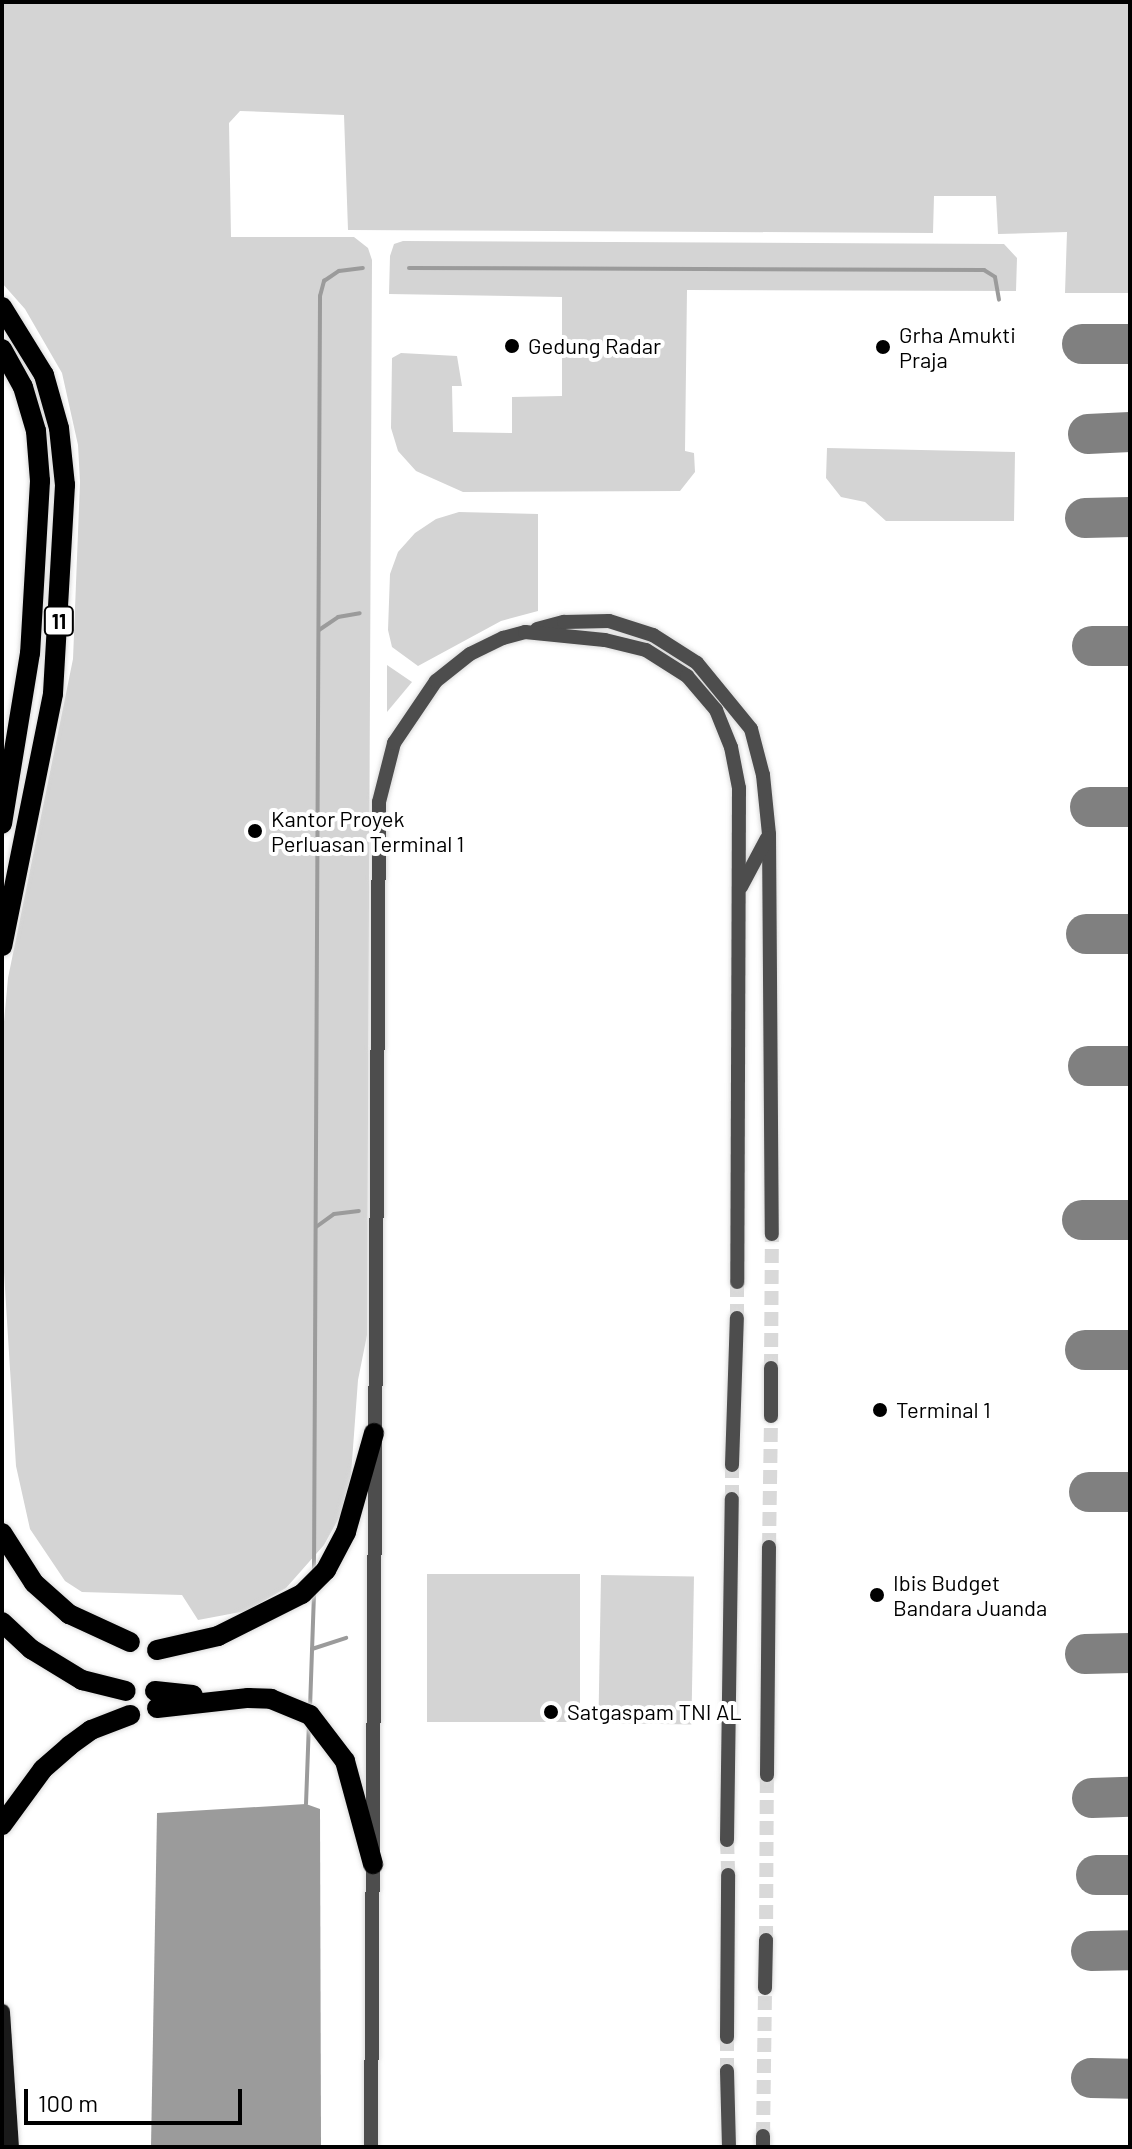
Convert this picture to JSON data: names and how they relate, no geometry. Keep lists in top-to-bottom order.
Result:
{
  "streets": {
    "highway": ["11"]
  },
  "places": [
    "Gedung Radar",
    "Grha Amukti Praja",
    "Kantor Proyek Perluasan Terminal 1",
    "Terminal 1",
    "Ibis Budget Bandara Juanda",
    "Satgaspam TNI AL"
  ],
  "scale_bar": "100 m"
}
